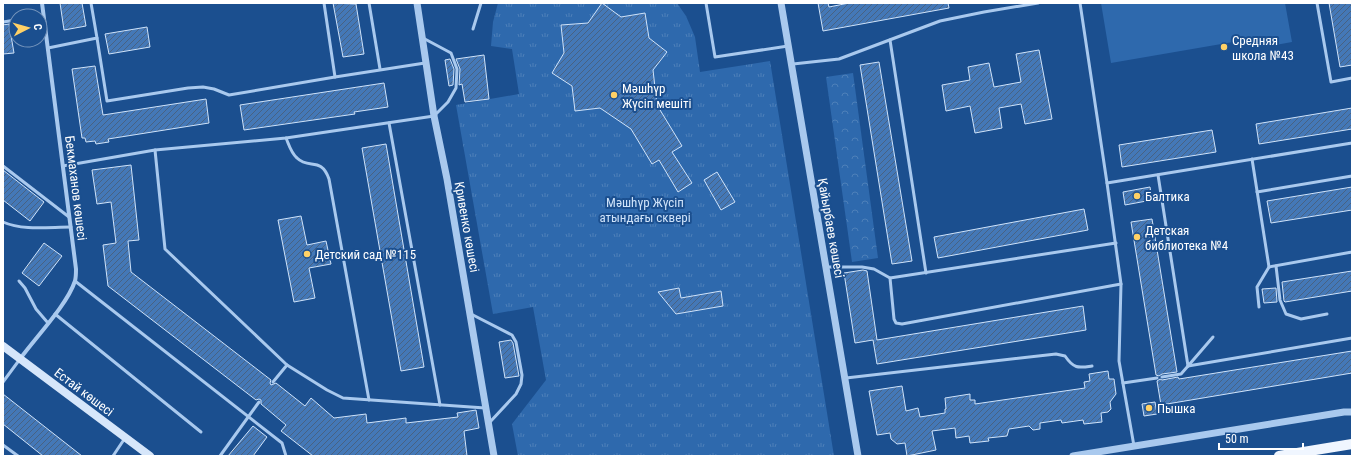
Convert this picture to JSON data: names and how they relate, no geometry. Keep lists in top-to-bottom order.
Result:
{
  "streets": {
    "main road": ["Естай көшесі"],
    "street": ["Бекмаханов көшесі", "Кривенко көшесі", "Қайырбаев көшесі"]
  },
  "crossings": [
    ["Бекмаханов көшесі", "Естай көшесі"]
  ],
  "parks": ["Мәшһүр Жүсіп атындағы сквері"],
  "places": [
    "Средняя школа №43",
    "Мәшһүр Жүсіп мешіті",
    "Балтика",
    "Детская библиотека №4",
    "Детский сад №115",
    "Пышка"
  ],
  "scale_bar": "50 m",
  "north": "right"
}
